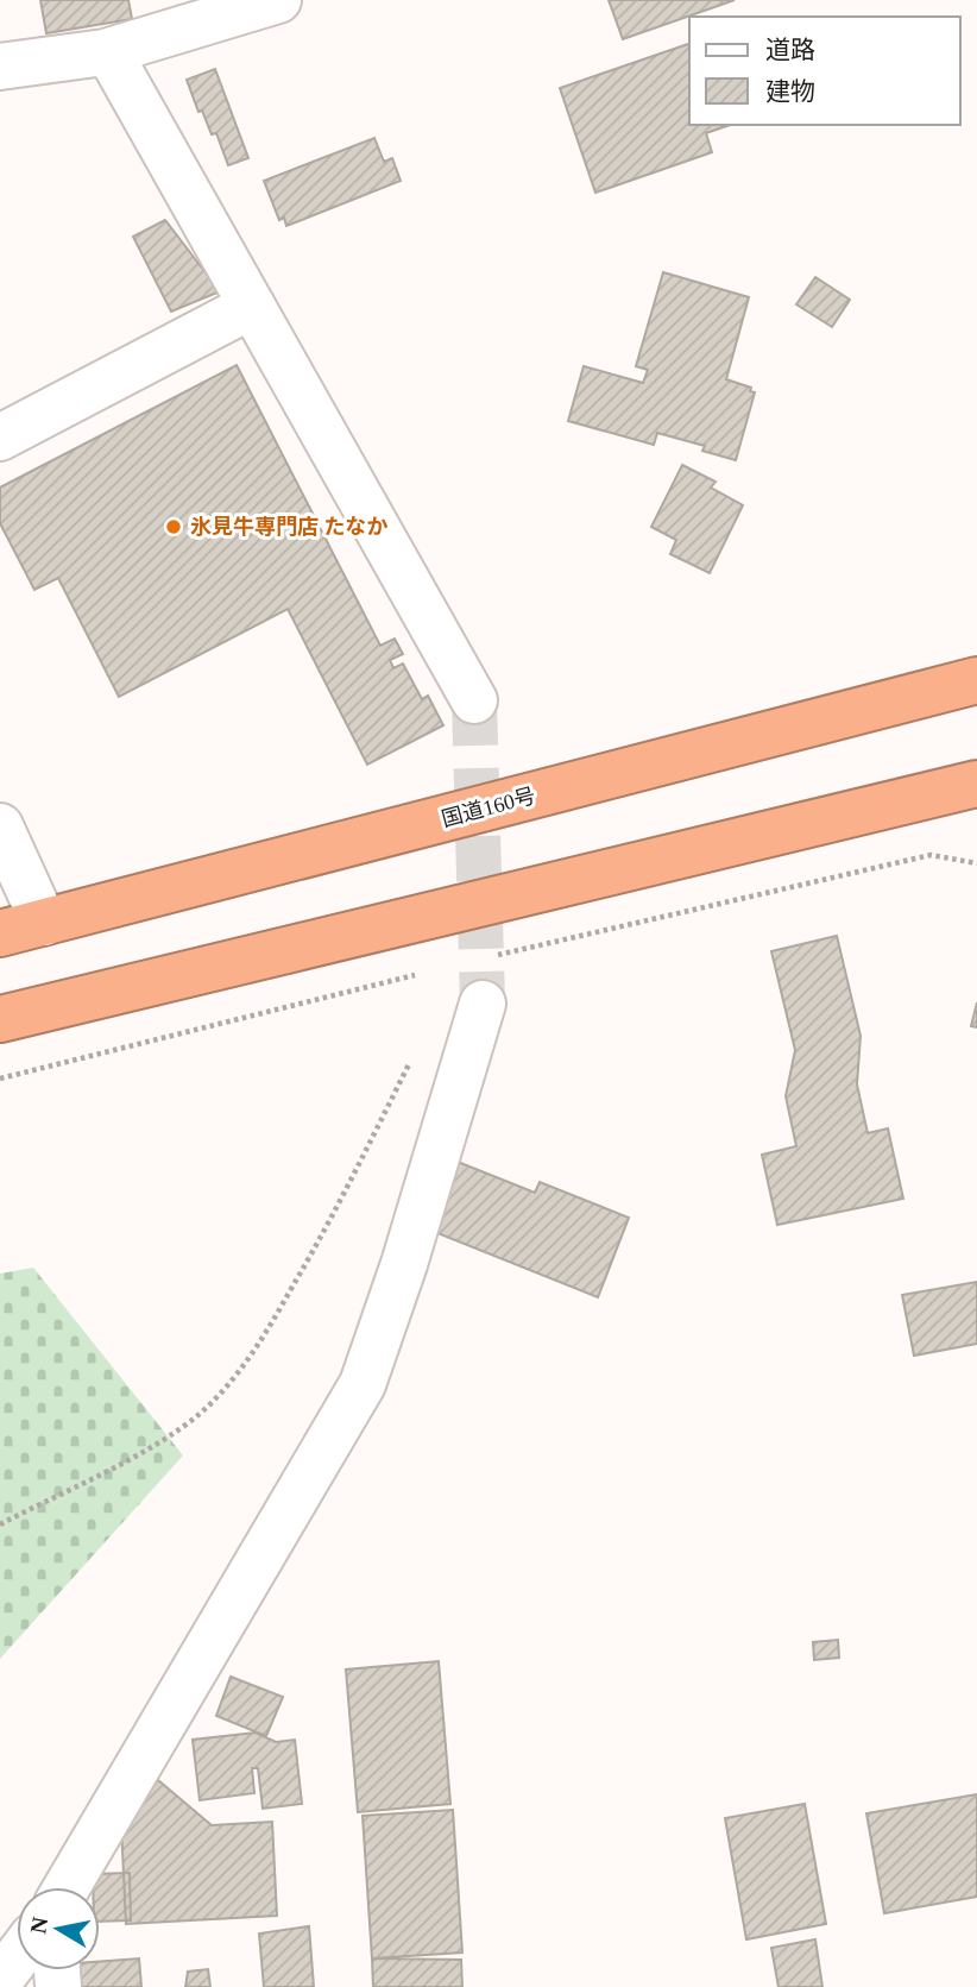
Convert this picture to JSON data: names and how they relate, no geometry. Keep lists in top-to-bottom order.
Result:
{
  "streets": {
    "highway": ["国道160号"]
  },
  "places": ["氷見牛専門店 たなか"],
  "legend": ["道路", "建物"],
  "north": "left"
}
